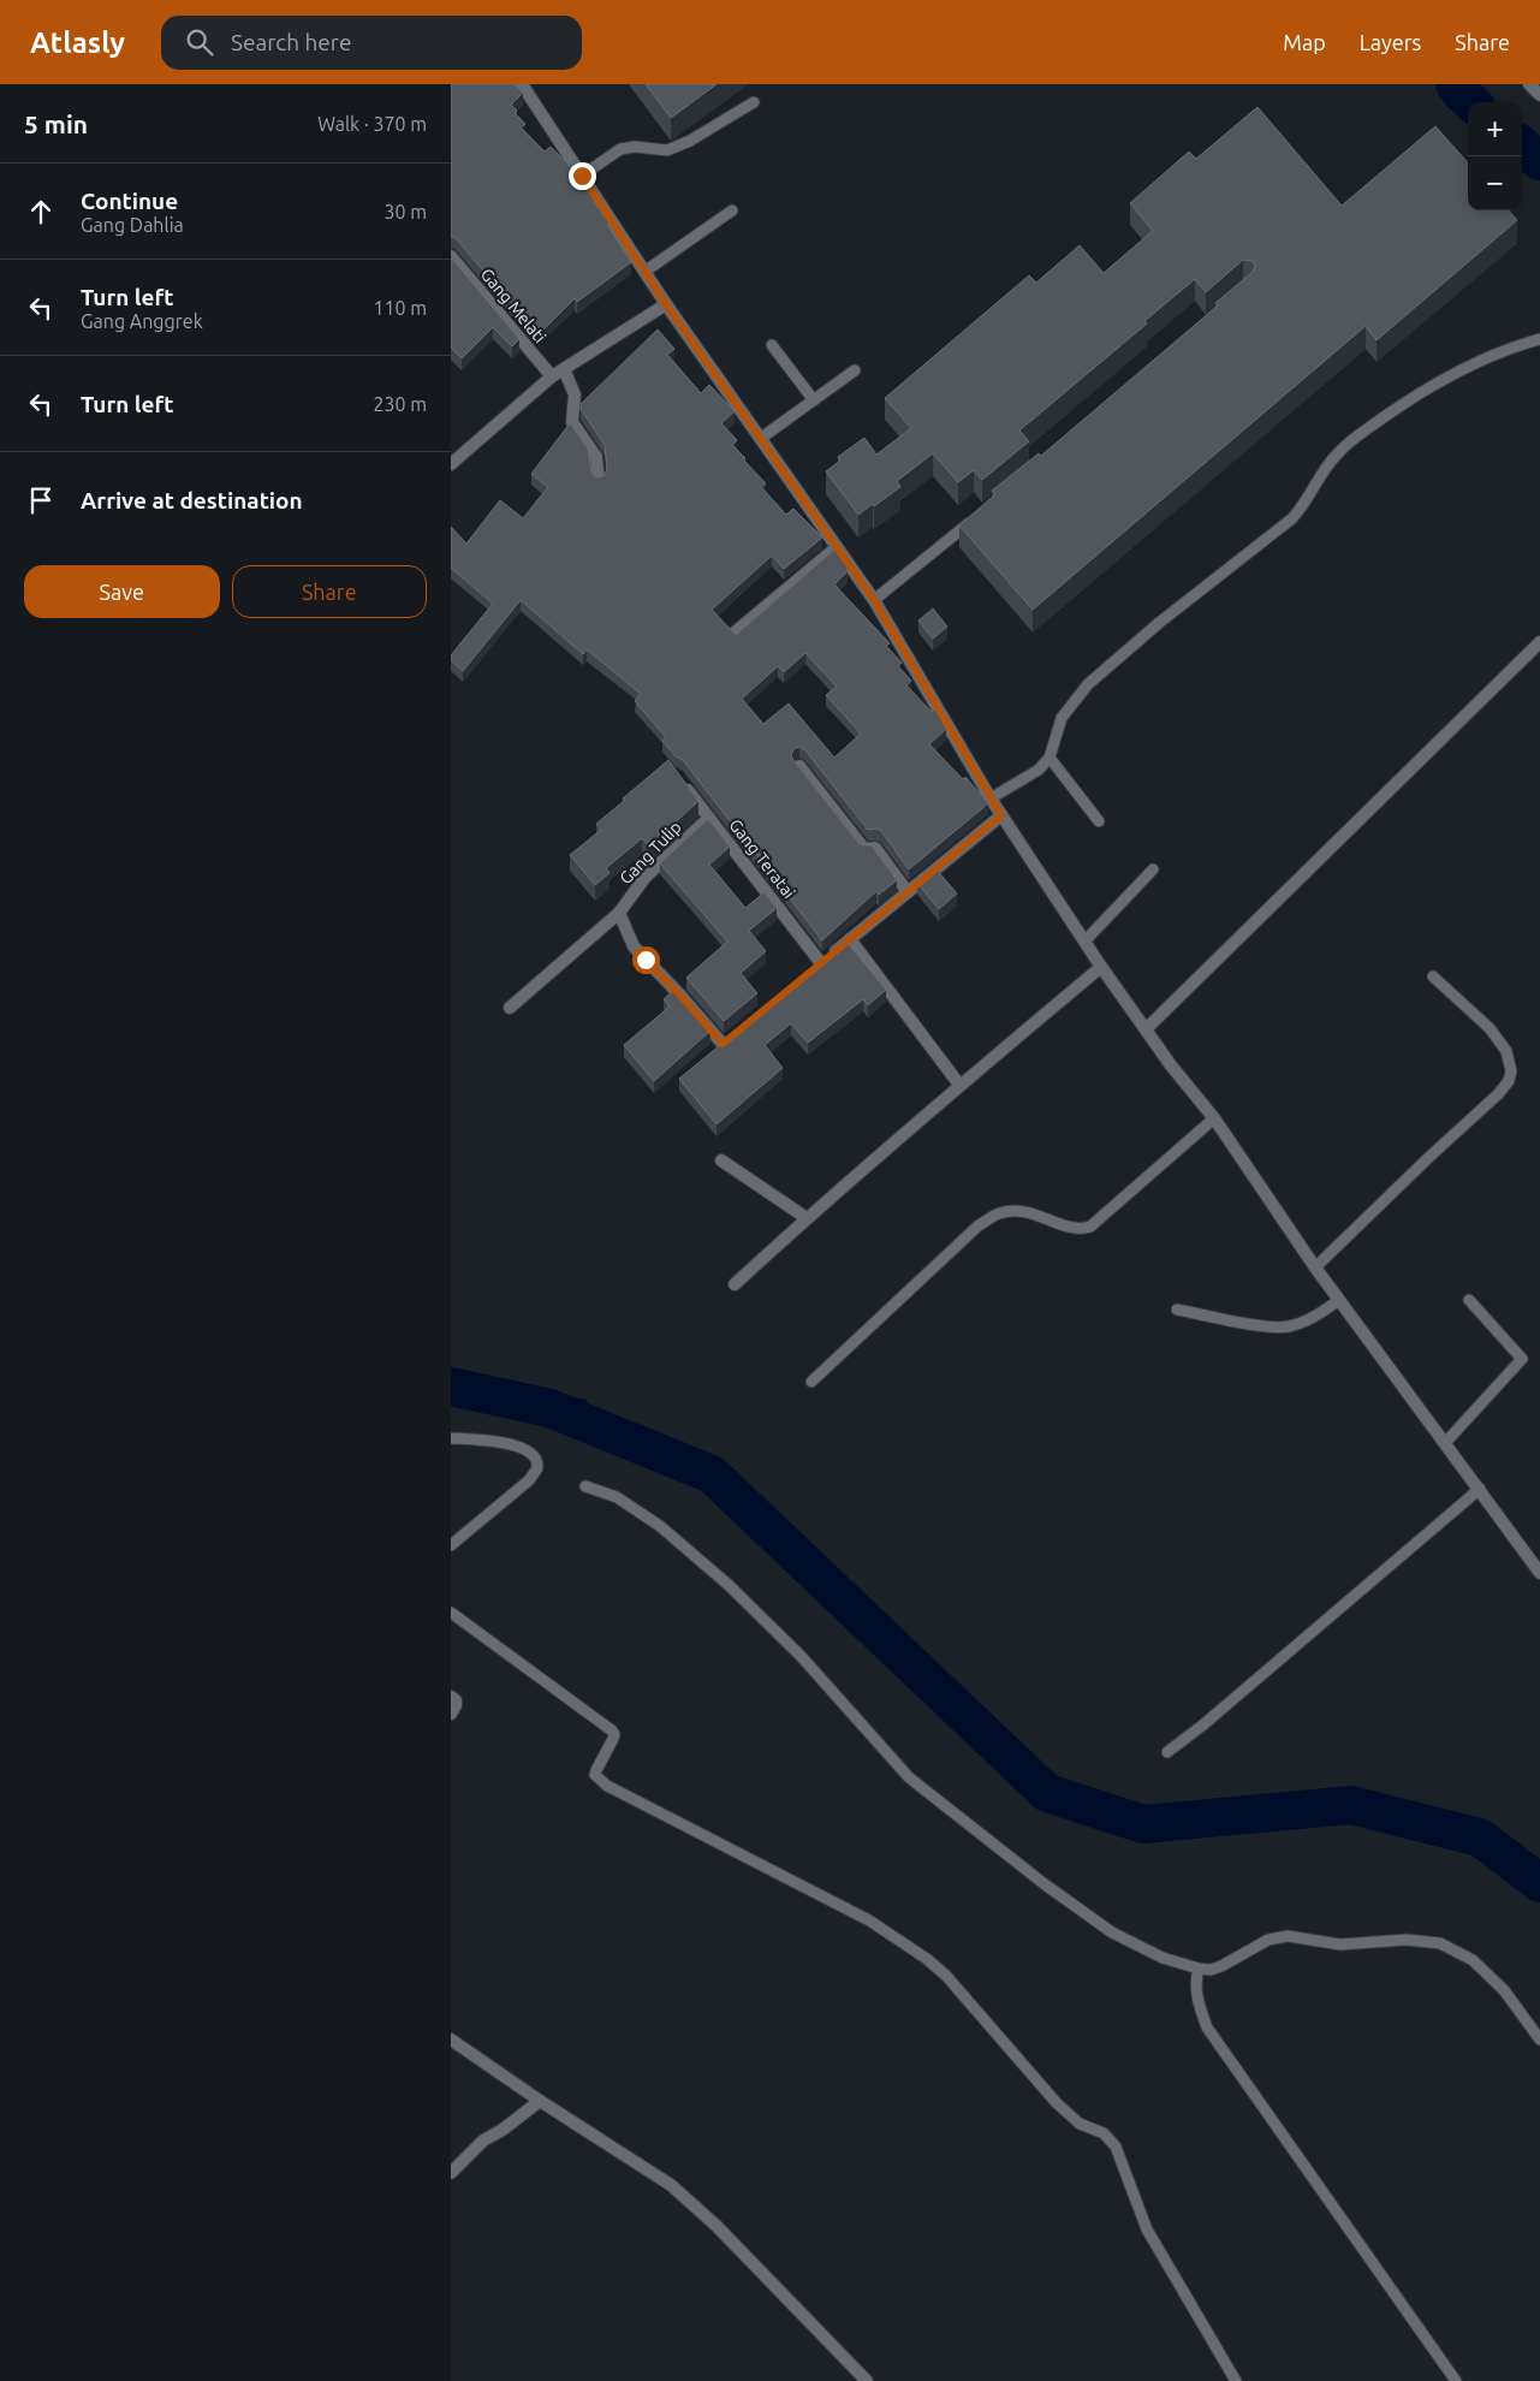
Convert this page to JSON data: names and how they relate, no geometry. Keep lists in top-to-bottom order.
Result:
{
  "streets": {
    "street": ["Gang Melati", "Gang Tulip", "Gang Teratai"]
  },
  "crossings": [
    ["Gang Tulip", "Gang Teratai"]
  ],
  "page": {
    "header": "Atlasly",
    "search": "Search here",
    "nav": ["Map", "Layers", "Share"],
    "heading": ["5 min", "Walk · 370 m"],
    "map_buttons": ["+", "−"],
    "list": [
      ["Continue", "Gang Dahlia", "30 m"],
      ["Turn left", "Gang Anggrek", "110 m"],
      ["Turn left", "230 m"],
      "Arrive at destination"
    ],
    "buttons": ["Save", "Share"]
  }
}
